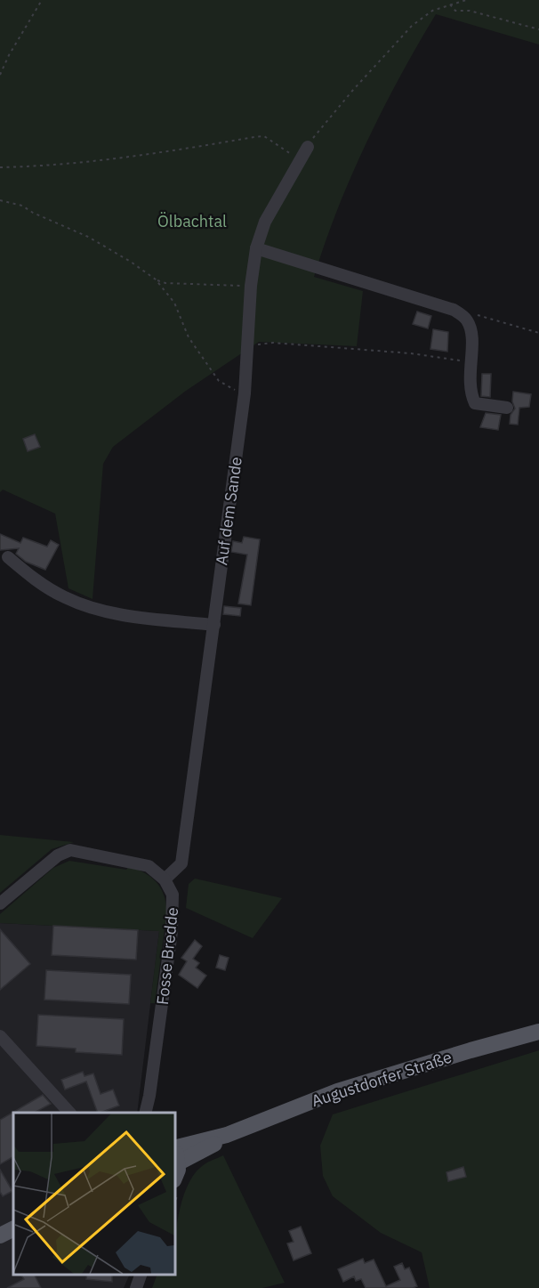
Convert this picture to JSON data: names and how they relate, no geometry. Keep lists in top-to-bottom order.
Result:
{
  "streets": {
    "main road": ["Augustdorfer Straße"],
    "street": ["Auf dem Sande", "Fosse Bredde"]
  },
  "crossings": [
    ["Auf dem Sande", "Fosse Bredde"]
  ],
  "parks": ["Ölbachtal"]
}
